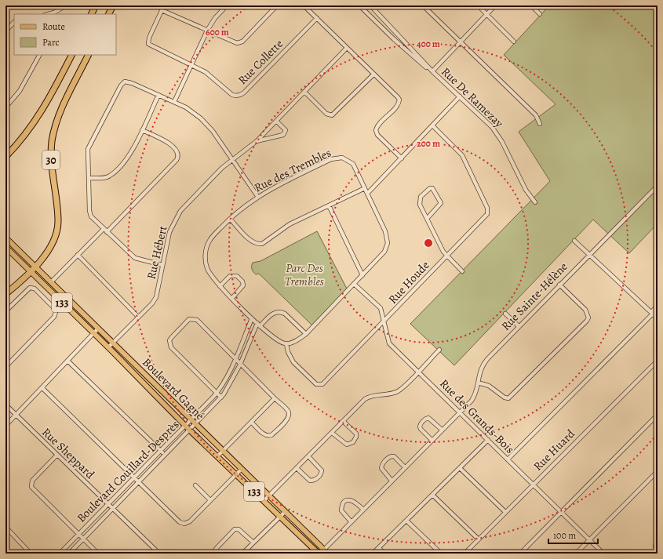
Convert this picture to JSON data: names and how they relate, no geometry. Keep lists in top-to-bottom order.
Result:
{
  "streets": {
    "highway": ["30"],
    "main road": ["133", "Boulevard Gagné"],
    "street": [
      "Rue Collette",
      "Rue De Ramezay",
      "Rue des Trembles",
      "Rue Hébert",
      "Rue Houde",
      "Rue Sainte-Hélène",
      "Rue des Grands-Bois",
      "Rue Huard",
      "Rue Sheppard",
      "Boulevard Couillard-Desprès"
    ]
  },
  "crossings": [
    ["30", "Boulevard Gagné"],
    ["Rue des Trembles", "Rue Houde"],
    ["Rue des Trembles", "Rue des Grands-Bois"],
    ["Rue des Trembles", "Boulevard Couillard-Desprès"],
    ["Rue Hébert", "Boulevard Gagné"],
    ["Rue Houde", "Rue des Grands-Bois"],
    ["Rue Sainte-Hélène", "Boulevard Gagné"],
    ["Rue Sainte-Hélène", "Rue des Grands-Bois"],
    ["Boulevard Gagné", "Boulevard Couillard-Desprès"],
    ["Rue des Grands-Bois", "Rue Huard"],
    ["Rue Sheppard", "Boulevard Couillard-Desprès"]
  ],
  "parks": ["Parc Des Trembles"],
  "legend": ["Route", "Parc"],
  "scale_bar": "100 m",
  "rings": ["600 m", "400 m", "200 m"]
}
